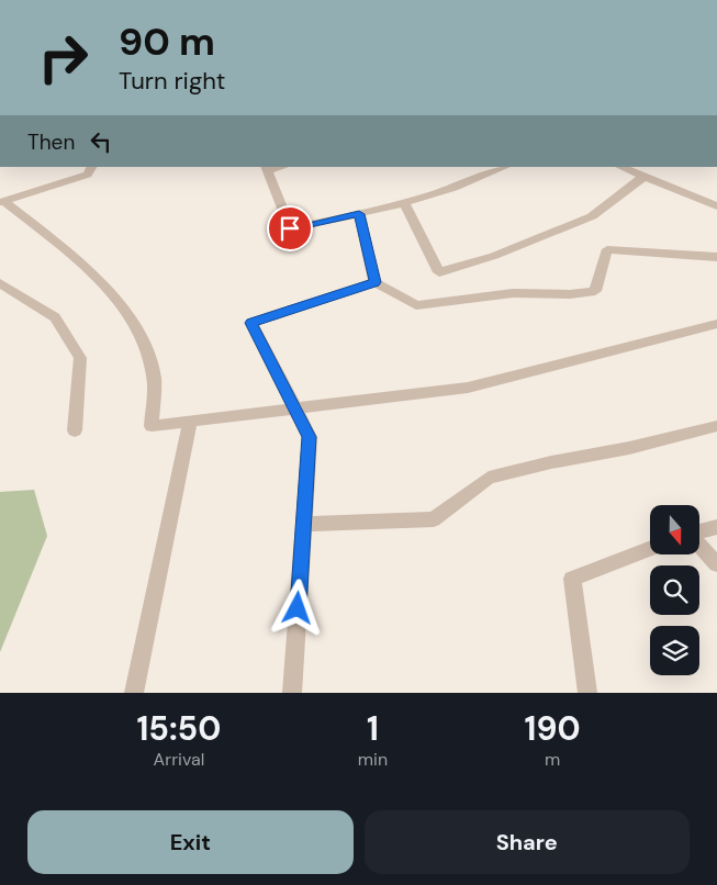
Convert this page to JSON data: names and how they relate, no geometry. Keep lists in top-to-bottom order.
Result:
{
  "north": "bottom",
  "page": {
    "turn": ["90 m", "Turn right"],
    "then": "Then",
    "eta": [
      "15:50",
      "Arrival",
      "1",
      "min",
      "190",
      "m"
    ],
    "buttons": ["Exit", "Share"]
  }
}
